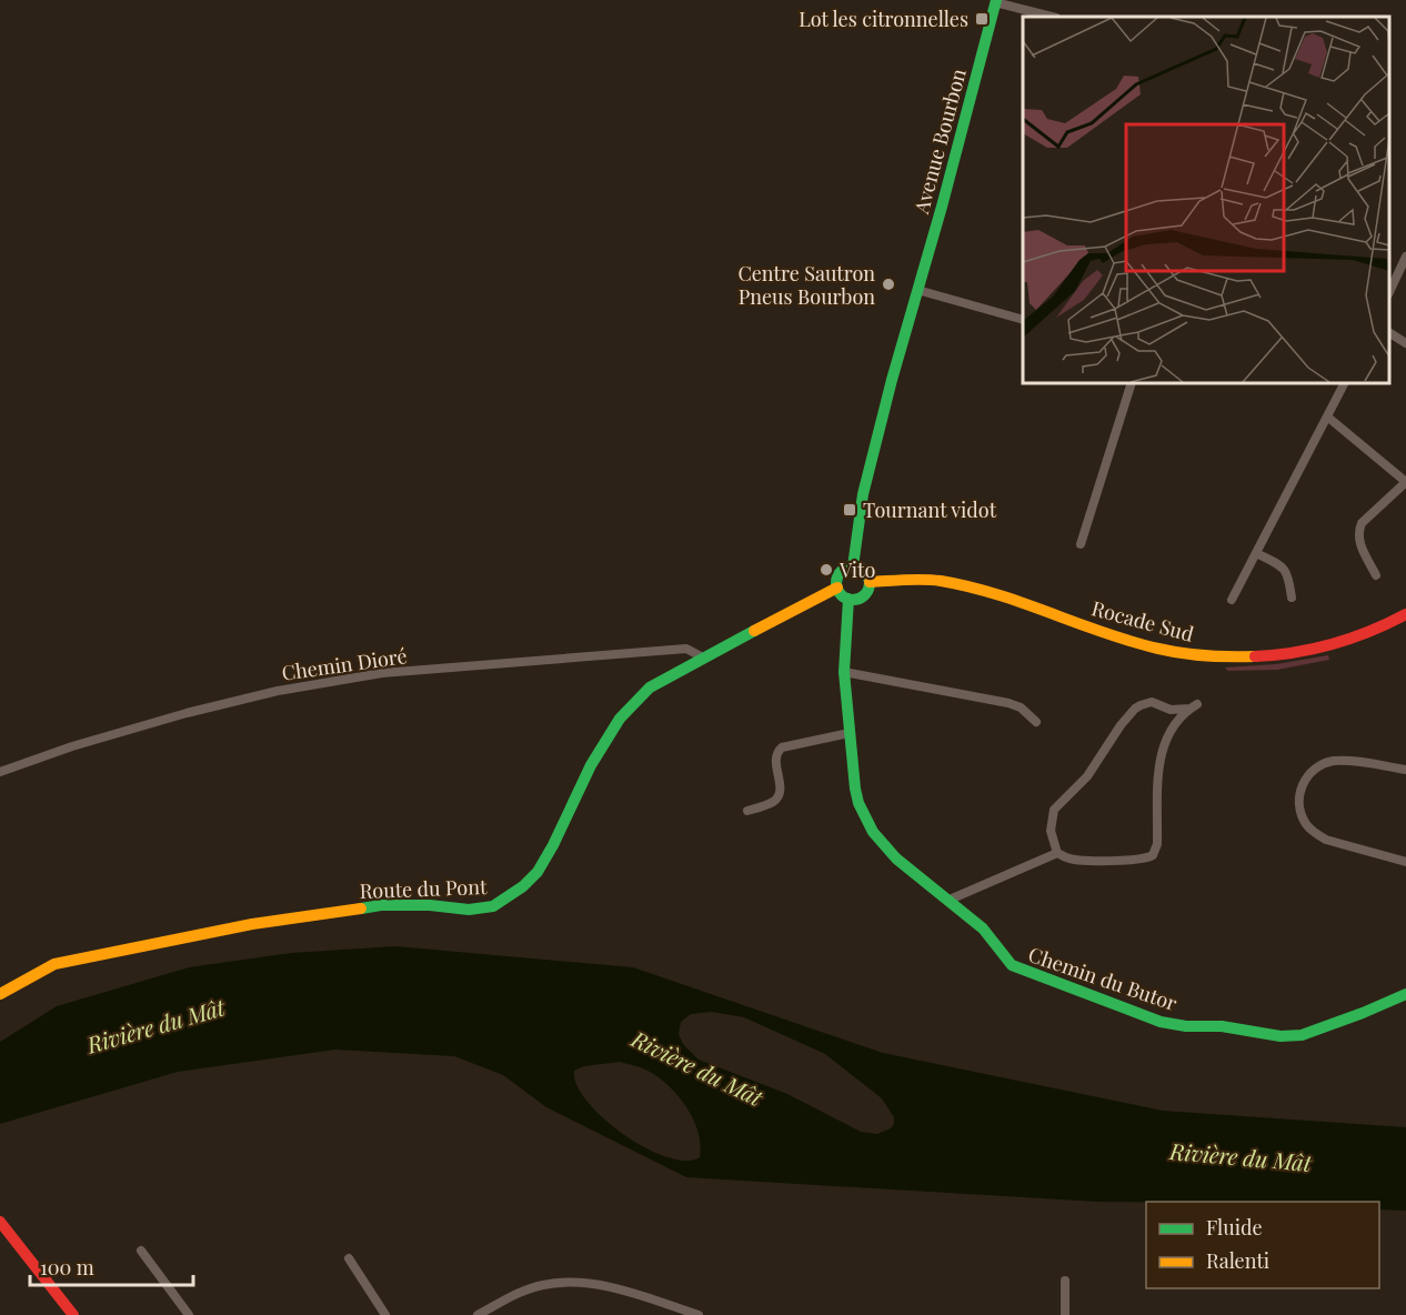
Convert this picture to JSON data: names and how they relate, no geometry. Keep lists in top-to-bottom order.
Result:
{
  "streets": {
    "main road": [
      "Avenue Bourbon",
      "Rocade Sud",
      "Route du Pont",
      "Chemin du Butor"
    ],
    "street": ["Chemin Dioré"]
  },
  "crossings": [
    ["Avenue Bourbon", "Rocade Sud"],
    ["Avenue Bourbon", "Route du Pont"],
    ["Avenue Bourbon", "Chemin du Butor"],
    ["Rocade Sud", "Route du Pont"],
    ["Rocade Sud", "Chemin du Butor"],
    ["Chemin Dioré", "Route du Pont"],
    ["Route du Pont", "Chemin du Butor"]
  ],
  "water": ["Rivière du Mât"],
  "places": {
    "transit": ["Lot les citronnelles", "Tournant vidot"],
    "other": ["Centre Sautron Pneus Bourbon", "Vito"]
  },
  "legend": ["Fluide", "Ralenti"],
  "scale_bar": "100 m"
}
